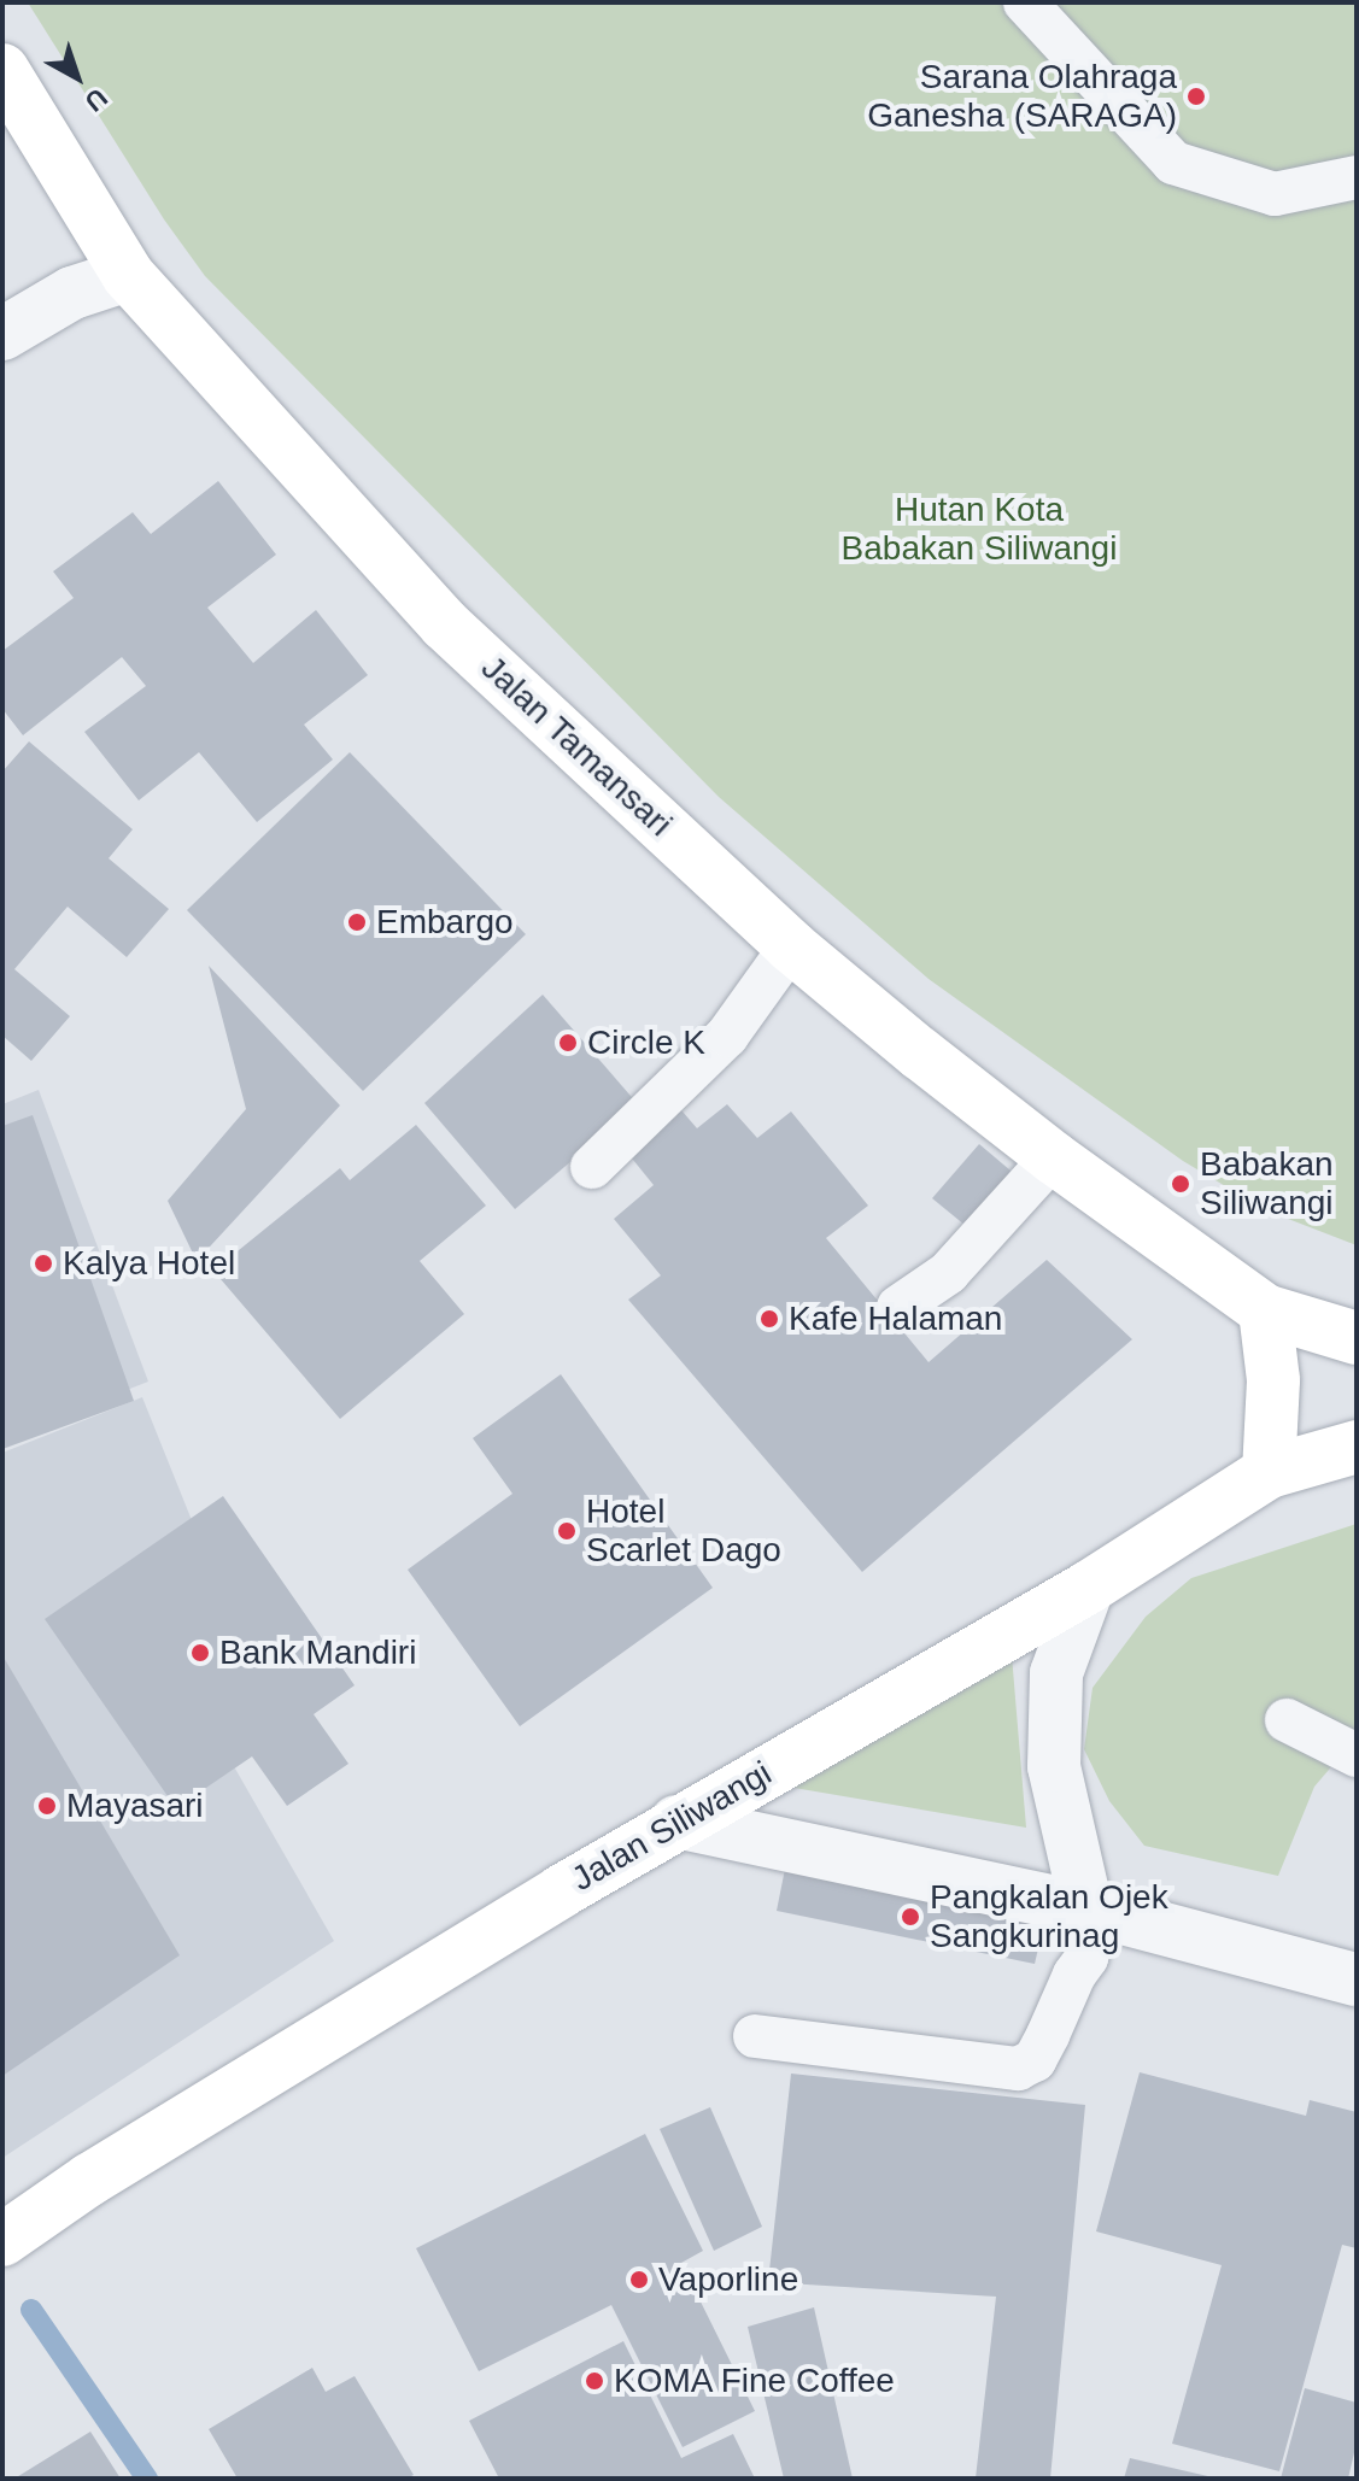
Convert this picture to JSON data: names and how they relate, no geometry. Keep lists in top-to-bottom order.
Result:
{
  "streets": {
    "main road": ["Jalan Tamansari", "Jalan Siliwangi"]
  },
  "parks": ["Hutan Kota Babakan Siliwangi"],
  "places": [
    "Sarana Olahraga Ganesha (SARAGA)",
    "Embargo",
    "Circle K",
    "Babakan Siliwangi",
    "Kalya Hotel",
    "Kafe Halaman",
    "Hotel Scarlet Dago",
    "Bank Mandiri",
    "Mayasari",
    "Pangkalan Ojek Sangkurinag",
    "Vaporline",
    "KOMA Fine Coffee"
  ],
  "north": "bottom right"
}
